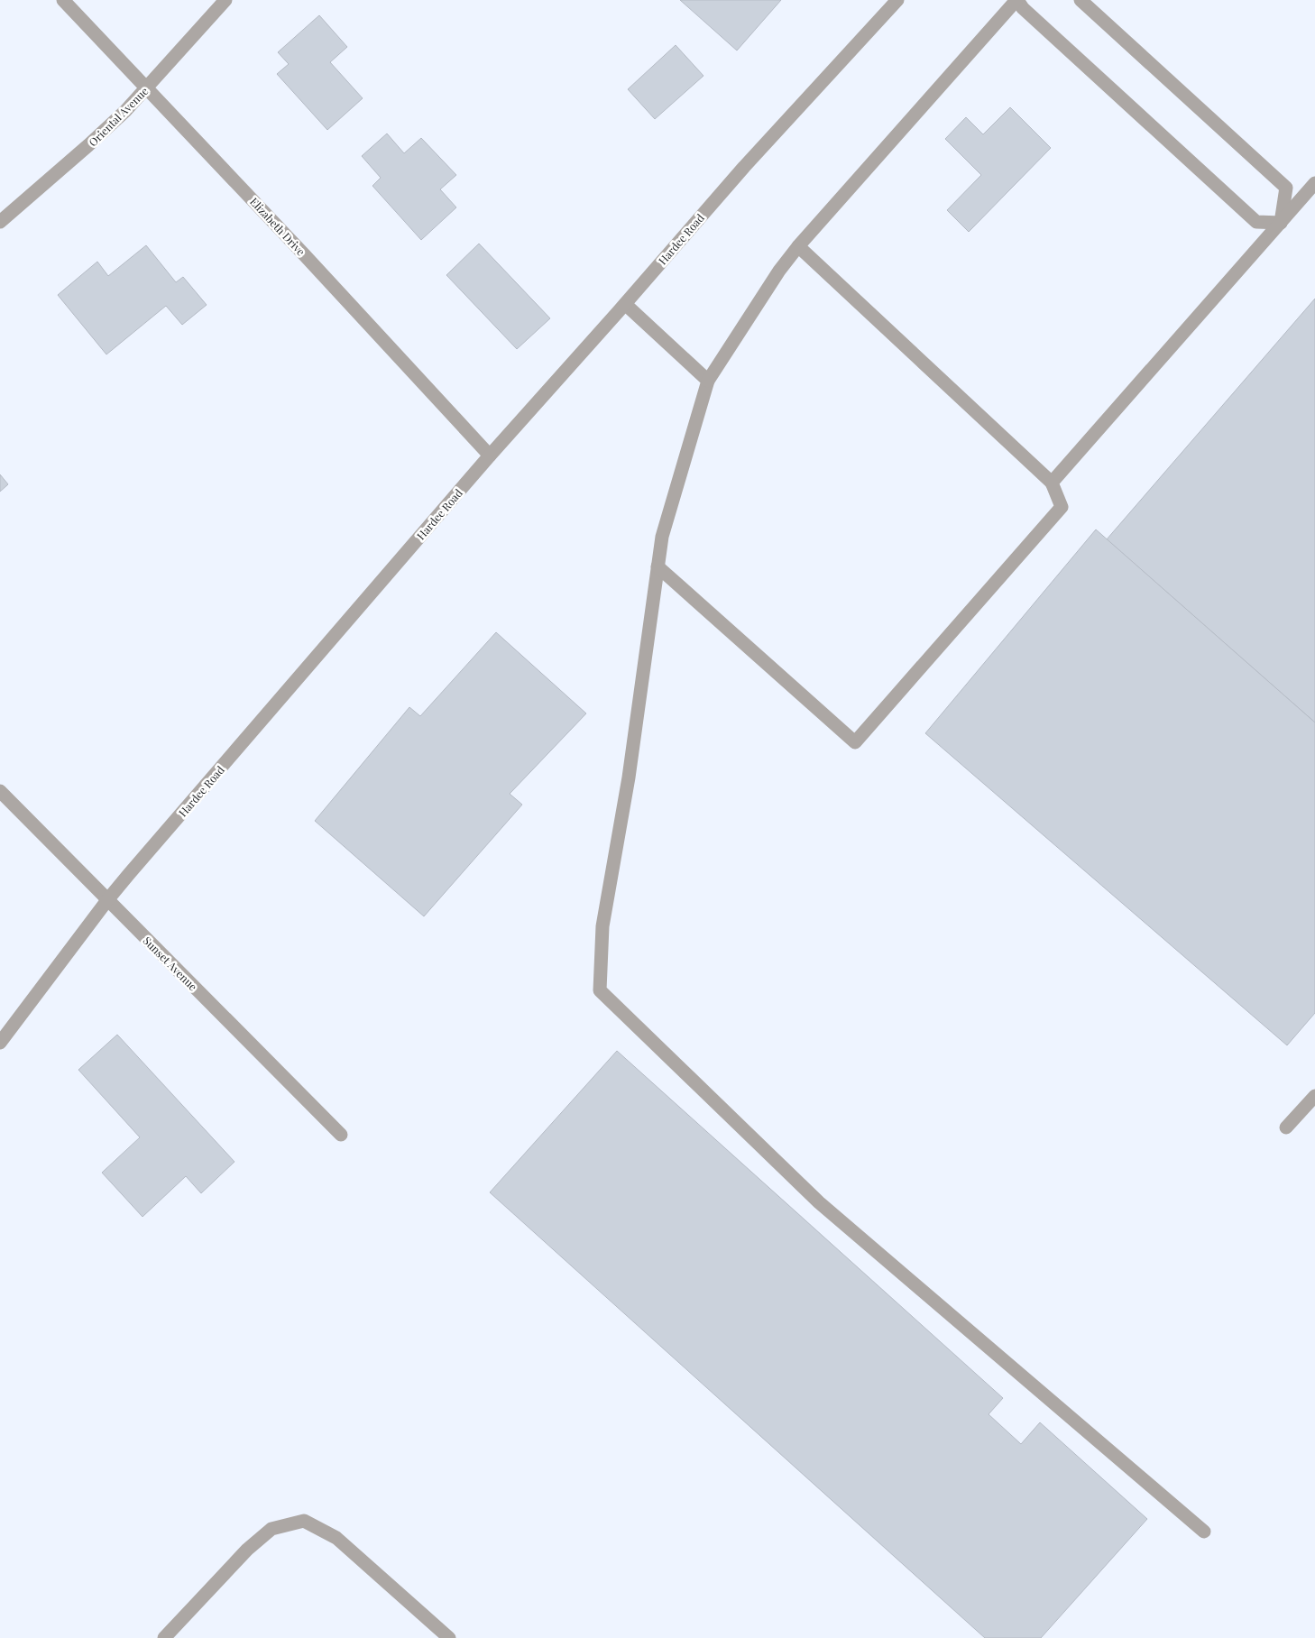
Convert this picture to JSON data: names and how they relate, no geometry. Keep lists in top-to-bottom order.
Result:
{
  "streets": {
    "street": [
      "Oriental Avenue",
      "Elizabeth Drive",
      "Hardee Road",
      "Sunset Avenue"
    ]
  },
  "crossings": [
    ["Oriental Avenue", "Elizabeth Drive"],
    ["Elizabeth Drive", "Hardee Road"],
    ["Hardee Road", "Sunset Avenue"]
  ]
}
